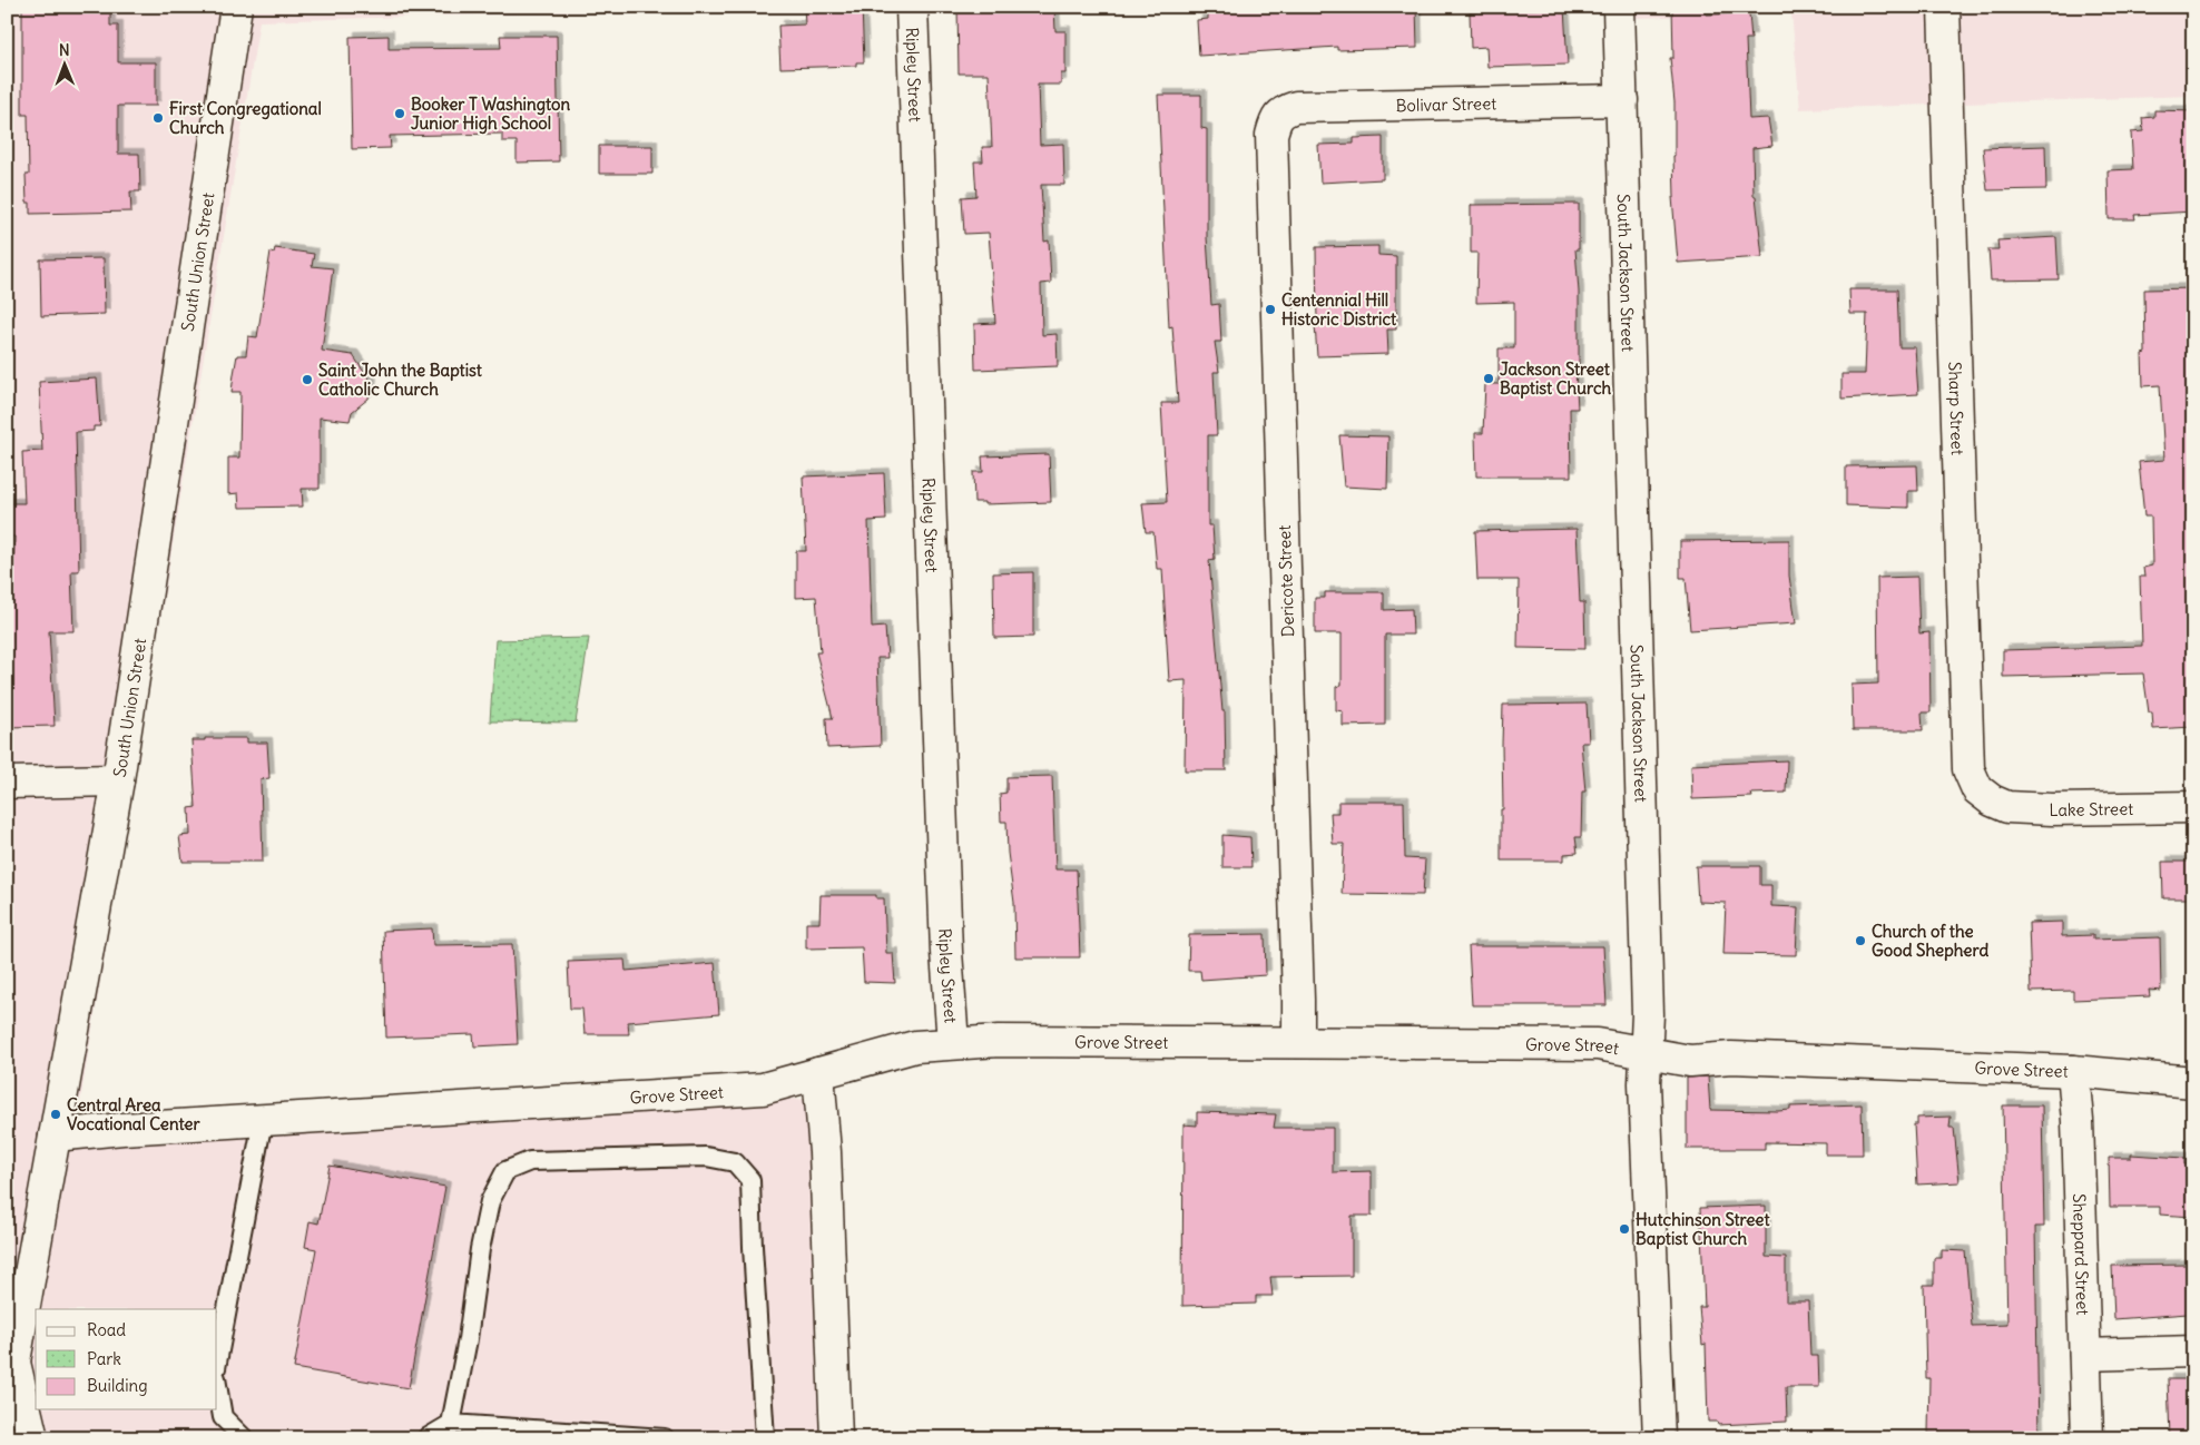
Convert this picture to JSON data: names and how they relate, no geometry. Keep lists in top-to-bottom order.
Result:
{
  "streets": {
    "main road": [
      "Ripley Street",
      "Bolivar Street",
      "South Union Street",
      "South Jackson Street",
      "Sharp Street",
      "Dericote Street",
      "Lake Street",
      "Grove Street",
      "Sheppard Street"
    ]
  },
  "crossings": [
    ["Ripley Street", "Grove Street"],
    ["Bolivar Street", "South Jackson Street"],
    ["Bolivar Street", "Dericote Street"],
    ["South Union Street", "Grove Street"],
    ["South Jackson Street", "Grove Street"],
    ["Sharp Street", "Lake Street"],
    ["Dericote Street", "Grove Street"],
    ["Grove Street", "Sheppard Street"]
  ],
  "places": [
    "Booker T Washington Junior High School",
    "First Congregational Church",
    "Centennial Hill Historic District",
    "Jackson Street Baptist Church",
    "Saint John the Baptist Catholic Church",
    "Church of the Good Shepherd",
    "Central Area Vocational Center",
    "Hutchinson Street Baptist Church"
  ],
  "legend": ["Road", "Park", "Building"],
  "north": "top"
}
